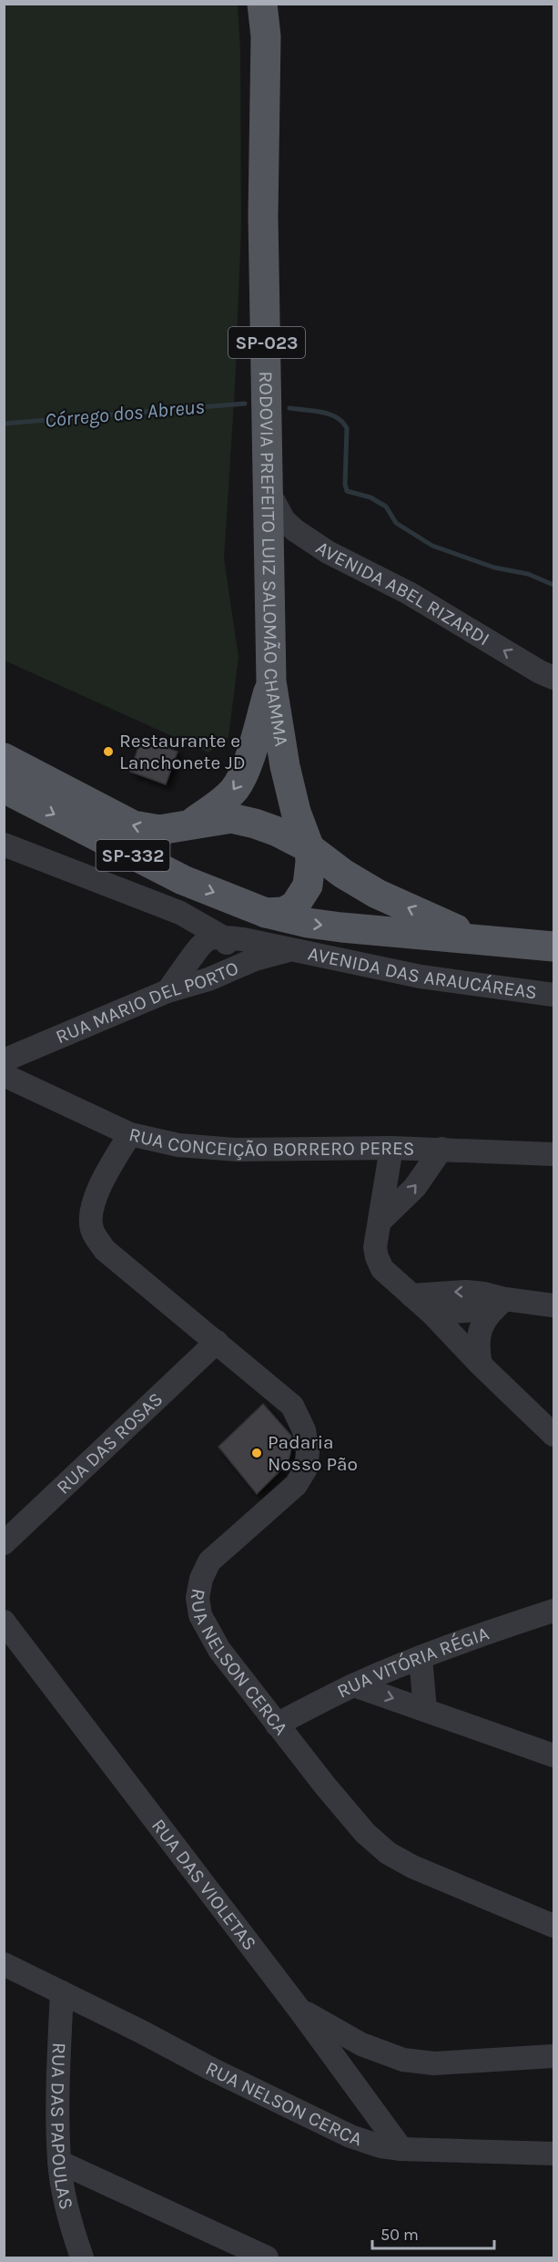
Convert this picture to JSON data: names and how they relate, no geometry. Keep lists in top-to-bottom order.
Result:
{
  "streets": {
    "main road": ["SP-023", "RODOVIA PREFEITO LUIZ SALOMÃO CHAMMA", "SP-332"],
    "street": [
      "AVENIDA ABEL RIZARDI",
      "AVENIDA DAS ARAUCÁREAS",
      "RUA MARIO DEL PORTO",
      "RUA CONCEIÇÃO BORRERO PERES",
      "RUA DAS ROSAS",
      "RUA NELSON CERCA",
      "RUA VITÓRIA RÉGIA",
      "RUA DAS VIOLETAS",
      "RUA DAS PAPOULAS"
    ]
  },
  "crossings": [
    ["SP-023", "RODOVIA PREFEITO LUIZ SALOMÃO CHAMMA"],
    ["SP-023", "SP-332"],
    ["RODOVIA PREFEITO LUIZ SALOMÃO CHAMMA", "AVENIDA ABEL RIZARDI"],
    ["RODOVIA PREFEITO LUIZ SALOMÃO CHAMMA", "SP-332"],
    ["AVENIDA DAS ARAUCÁREAS", "RUA MARIO DEL PORTO"],
    ["RUA CONCEIÇÃO BORRERO PERES", "RUA NELSON CERCA"],
    ["RUA DAS ROSAS", "RUA NELSON CERCA"],
    ["RUA NELSON CERCA", "RUA VITÓRIA RÉGIA"],
    ["RUA NELSON CERCA", "RUA DAS VIOLETAS"],
    ["RUA NELSON CERCA", "RUA DAS PAPOULAS"]
  ],
  "one_way": ["AVENIDA ABEL RIZARDI"],
  "water": ["Córrego dos Abreus"],
  "places": ["Restaurante e Lanchonete JD", "Padaria Nosso Pão"],
  "scale_bar": "50 m"
}
